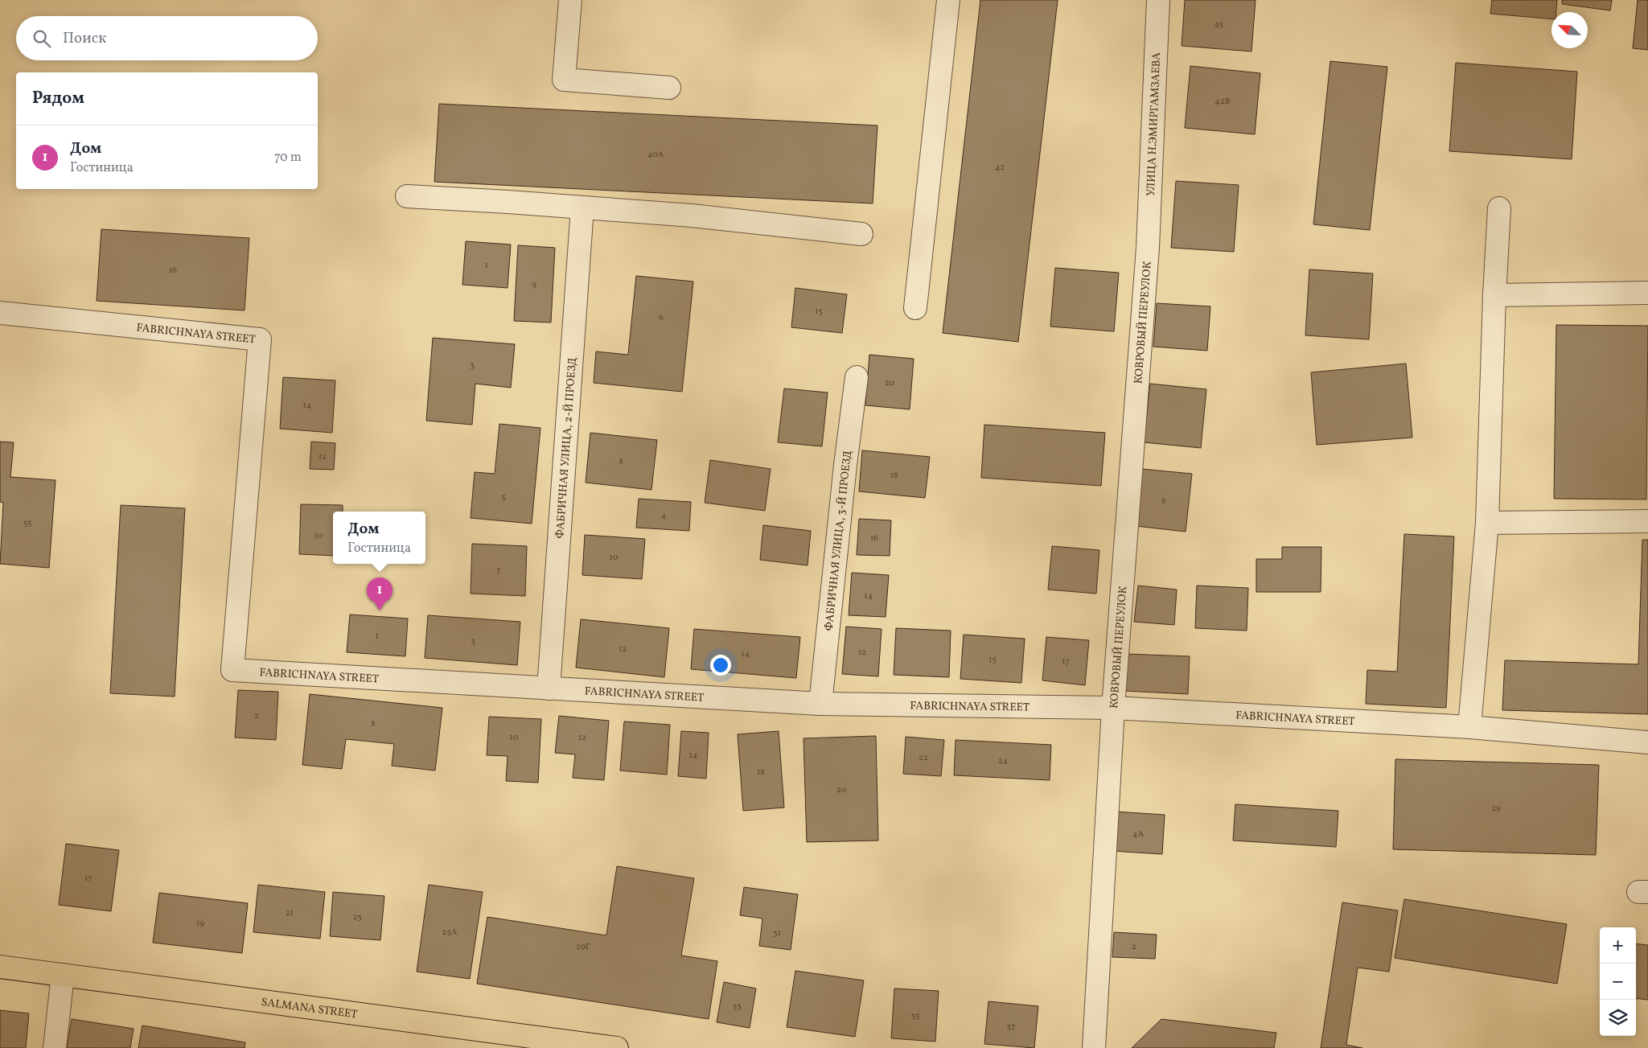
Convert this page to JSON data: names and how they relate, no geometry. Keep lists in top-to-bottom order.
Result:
{
  "streets": {
    "main road": ["SALMANA STREET"],
    "street": [
      "УЛИЦА Н.ЭМИРГАМЗАЕВА",
      "КОВРОВЫЙ ПЕРЕУЛОК",
      "FABRICHNAYA STREET",
      "ФАБРИЧНАЯ УЛИЦА, 2-Й ПРОЕЗД",
      "ФАБРИЧНАЯ УЛИЦА, 3-Й ПРОЕЗД"
    ]
  },
  "crossings": [
    ["УЛИЦА Н.ЭМИРГАМЗАЕВА", "КОВРОВЫЙ ПЕРЕУЛОК"],
    ["КОВРОВЫЙ ПЕРЕУЛОК", "FABRICHNAYA STREET"],
    ["FABRICHNAYA STREET", "ФАБРИЧНАЯ УЛИЦА, 2-Й ПРОЕЗД"],
    ["FABRICHNAYA STREET", "ФАБРИЧНАЯ УЛИЦА, 3-Й ПРОЕЗД"]
  ],
  "house_numbers": [
    "45",
    "42В",
    "40А",
    "42",
    "1",
    "16",
    "9",
    "15",
    "6",
    "3",
    "20",
    "14",
    "12",
    "8",
    "18",
    "5",
    "6",
    "4",
    "55",
    "10",
    "16",
    "10",
    "7",
    "14",
    "1",
    "3",
    "12",
    "12",
    "14",
    "15",
    "17",
    "2",
    "8",
    "10",
    "12",
    "14",
    "22",
    "24",
    "18",
    "20",
    "29",
    "4А",
    "17",
    "21",
    "23",
    "19",
    "25А",
    "31",
    "29Г",
    "2",
    "33",
    "35",
    "37"
  ],
  "north": "top left",
  "page": {
    "search": "Поиск",
    "heading": "Рядом",
    "list": [
      {
        "mark": "1",
        "name": "Дом",
        "note": "Гостиница",
        "value": "70 m"
      }
    ],
    "popup": ["Дом", "Гостиница"],
    "pins": "1",
    "map_buttons": ["+", "−"]
  }
}
